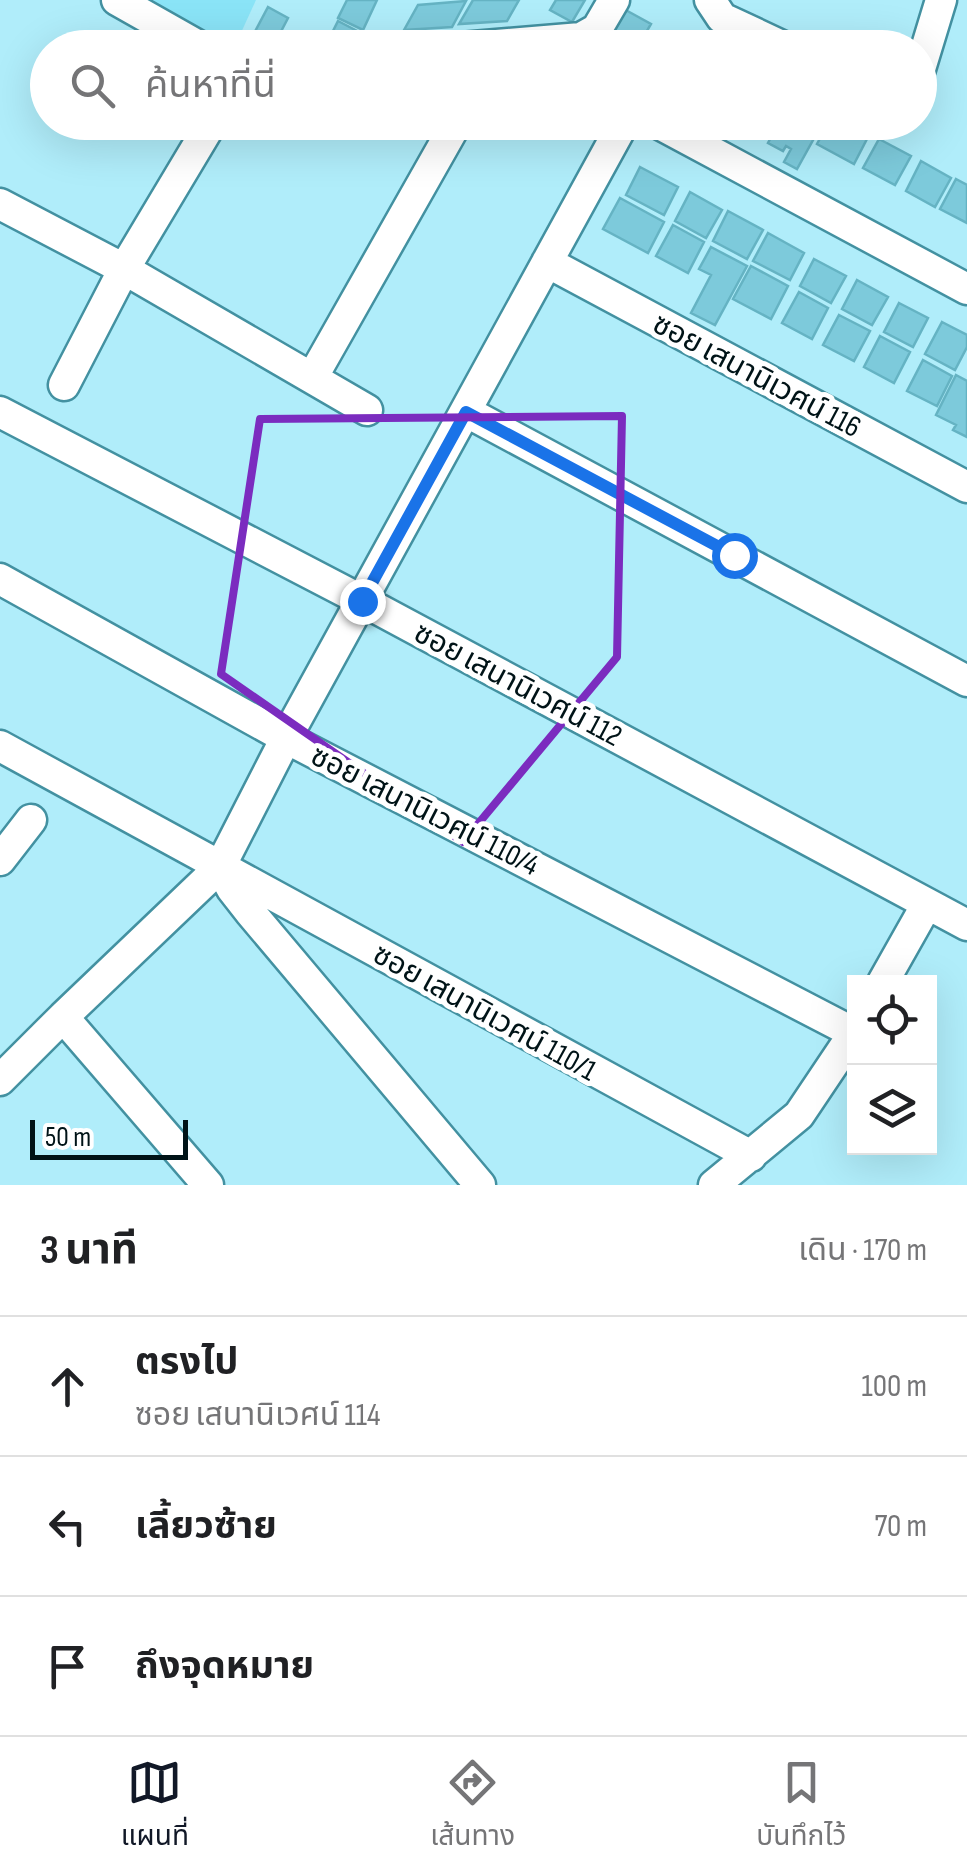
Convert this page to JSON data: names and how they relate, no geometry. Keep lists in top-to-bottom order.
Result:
{
  "streets": {
    "street": [
      "ซอย เสนานิเวศน์ 116",
      "ซอย เสนานิเวศน์ 112",
      "ซอย เสนานิเวศน์ 110/4",
      "ซอย เสนานิเวศน์ 110/1"
    ]
  },
  "scale_bar": "50 m",
  "page": {
    "search": "ค้นหาที่นี่",
    "scale": "50 m",
    "heading": ["3 นาที", "เดิน · 170 m"],
    "list": [
      ["ตรงไป", "ซอย เสนานิเวศน์ 114", "100 m"],
      ["เลี้ยวซ้าย", "70 m"],
      "ถึงจุดหมาย"
    ],
    "nav": ["แผนที่", "เส้นทาง", "บันทึกไว้"]
  }
}
